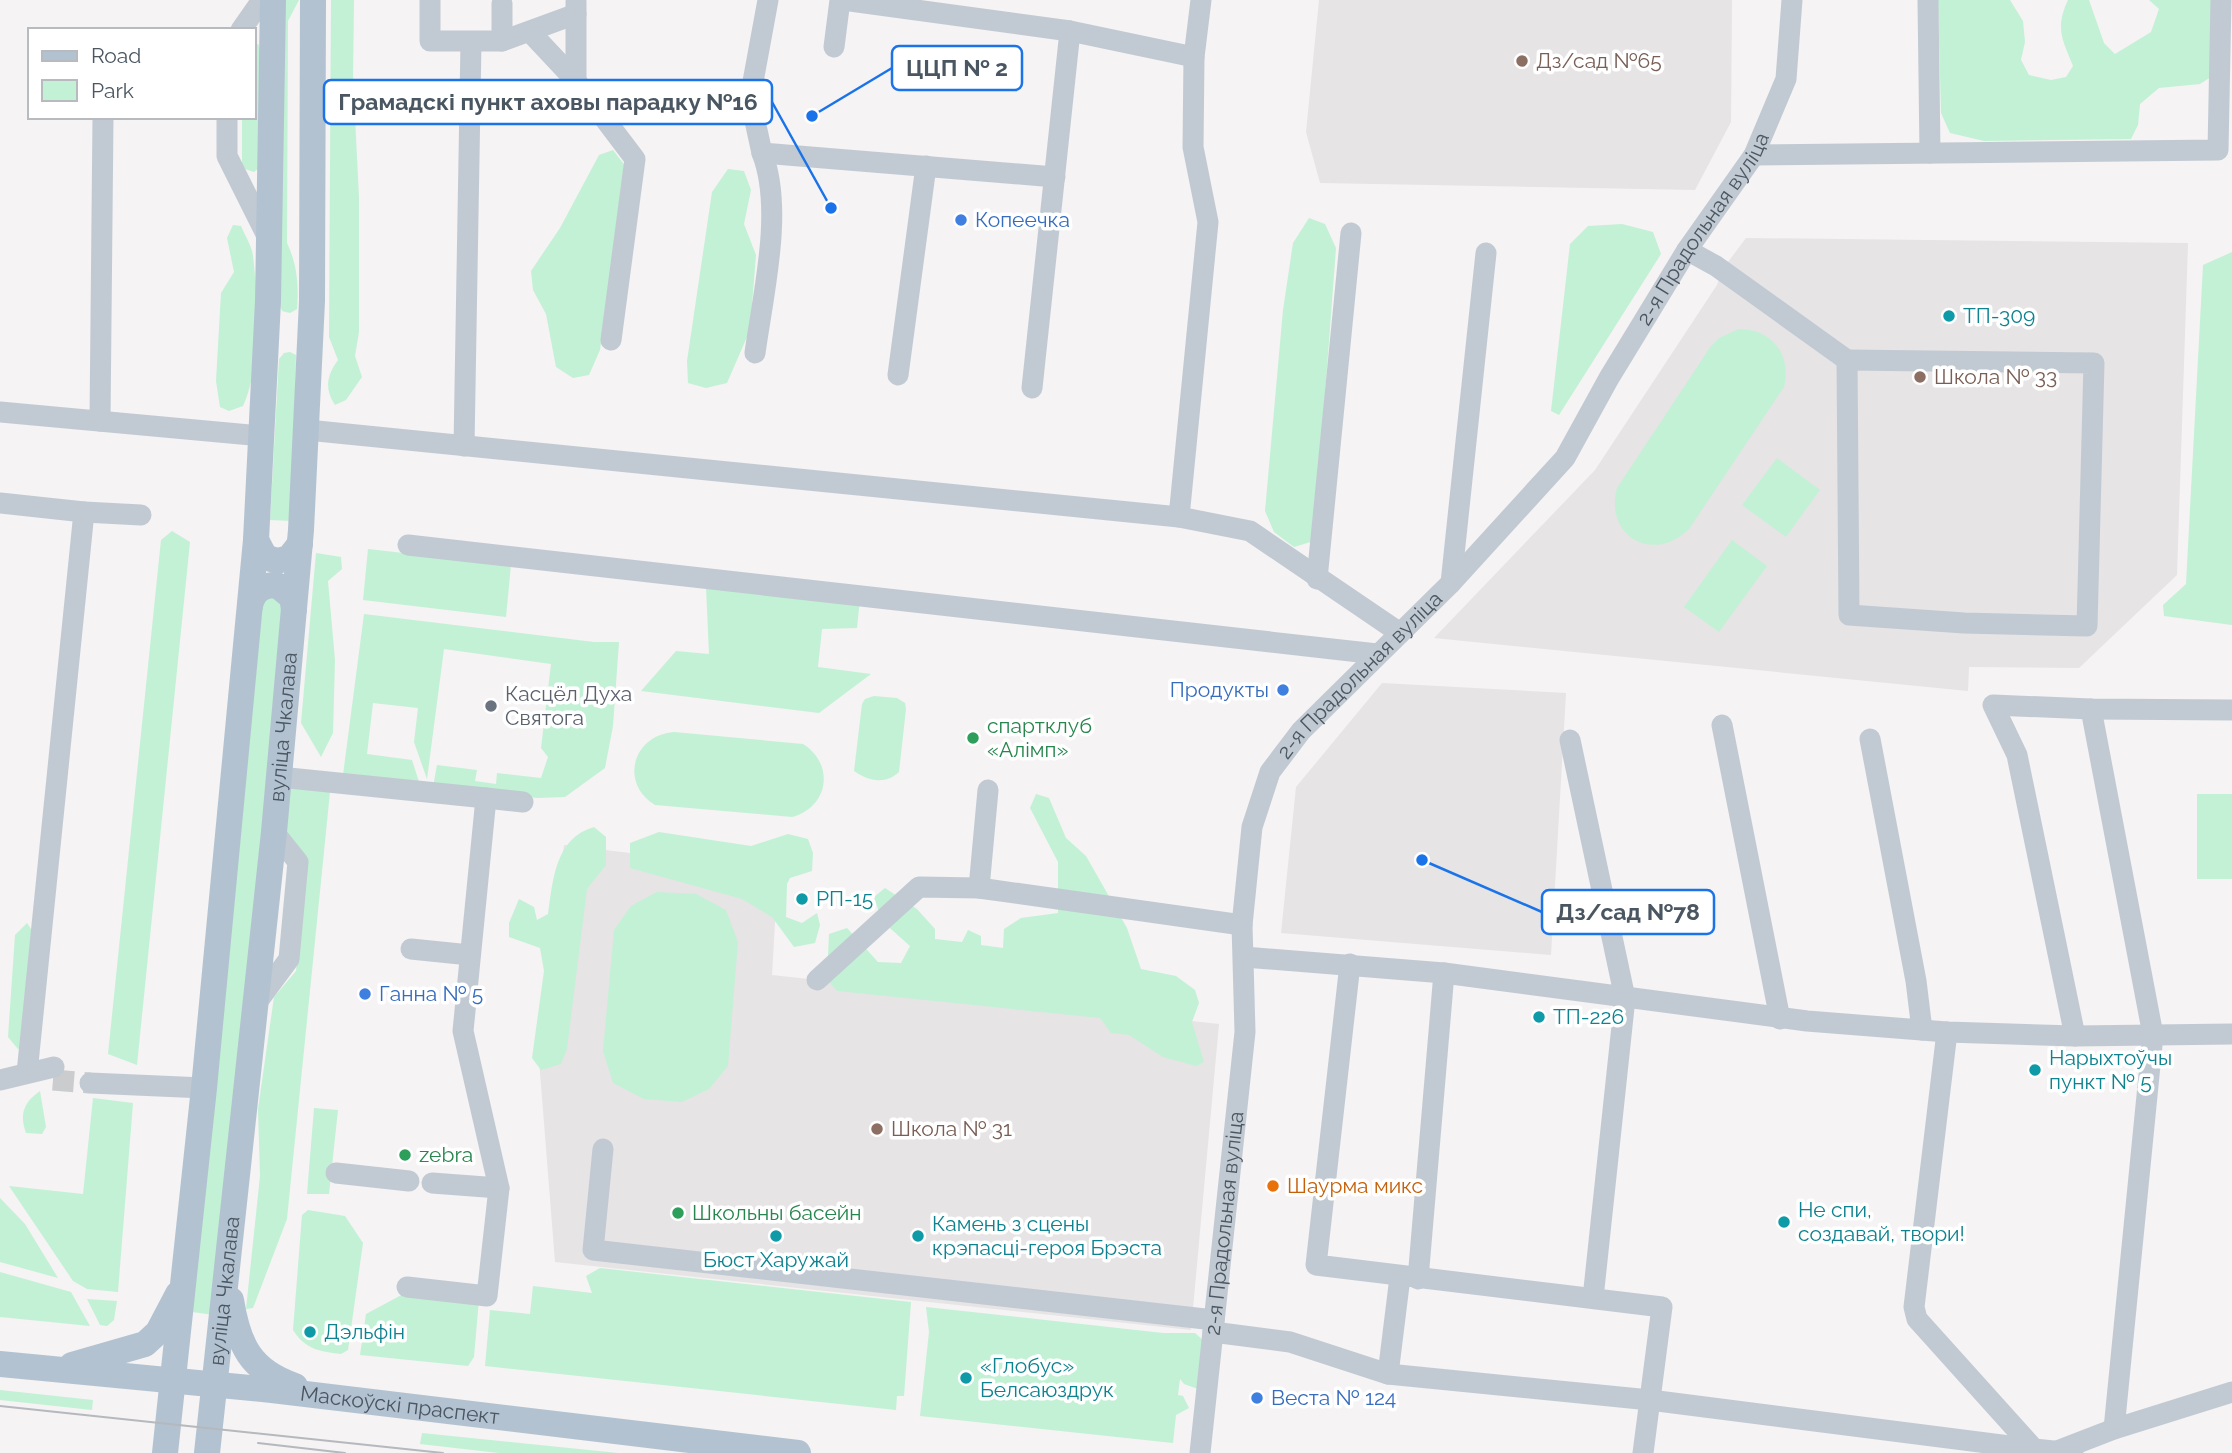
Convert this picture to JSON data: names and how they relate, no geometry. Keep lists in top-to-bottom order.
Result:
{
  "streets": {
    "main road": ["вуліца Чкалава", "Маскоўскі праспект"],
    "street": ["2-я Прадольная вуліца"]
  },
  "crossings": [
    ["вуліца Чкалава", "Маскоўскі праспект"]
  ],
  "places": [
    "Дз/сад №65",
    "ЦЦП № 2",
    "Грамадскі пункт аховы парадку №16",
    "Копеечка",
    "ТП-309",
    "Школа № 33",
    "Продукты",
    "Касцёл Духа Святога",
    "спартклуб «Алімп»",
    "Дз/сад №78",
    "РП-15",
    "Ганна № 5",
    "ТП-226",
    "Нарыхтоўчы пункт № 5",
    "Школа № 31",
    "zebra",
    "Шаурма микс",
    "Школьны басейн",
    "Не спи, создавай, твори!",
    "Бюст Харужай",
    "Камень з сцены крэпасці-героя Брэста",
    "Дэльфін",
    "«Глобус» Белсаюздрук",
    "Веста № 124"
  ],
  "legend": ["Road", "Park"]
}
